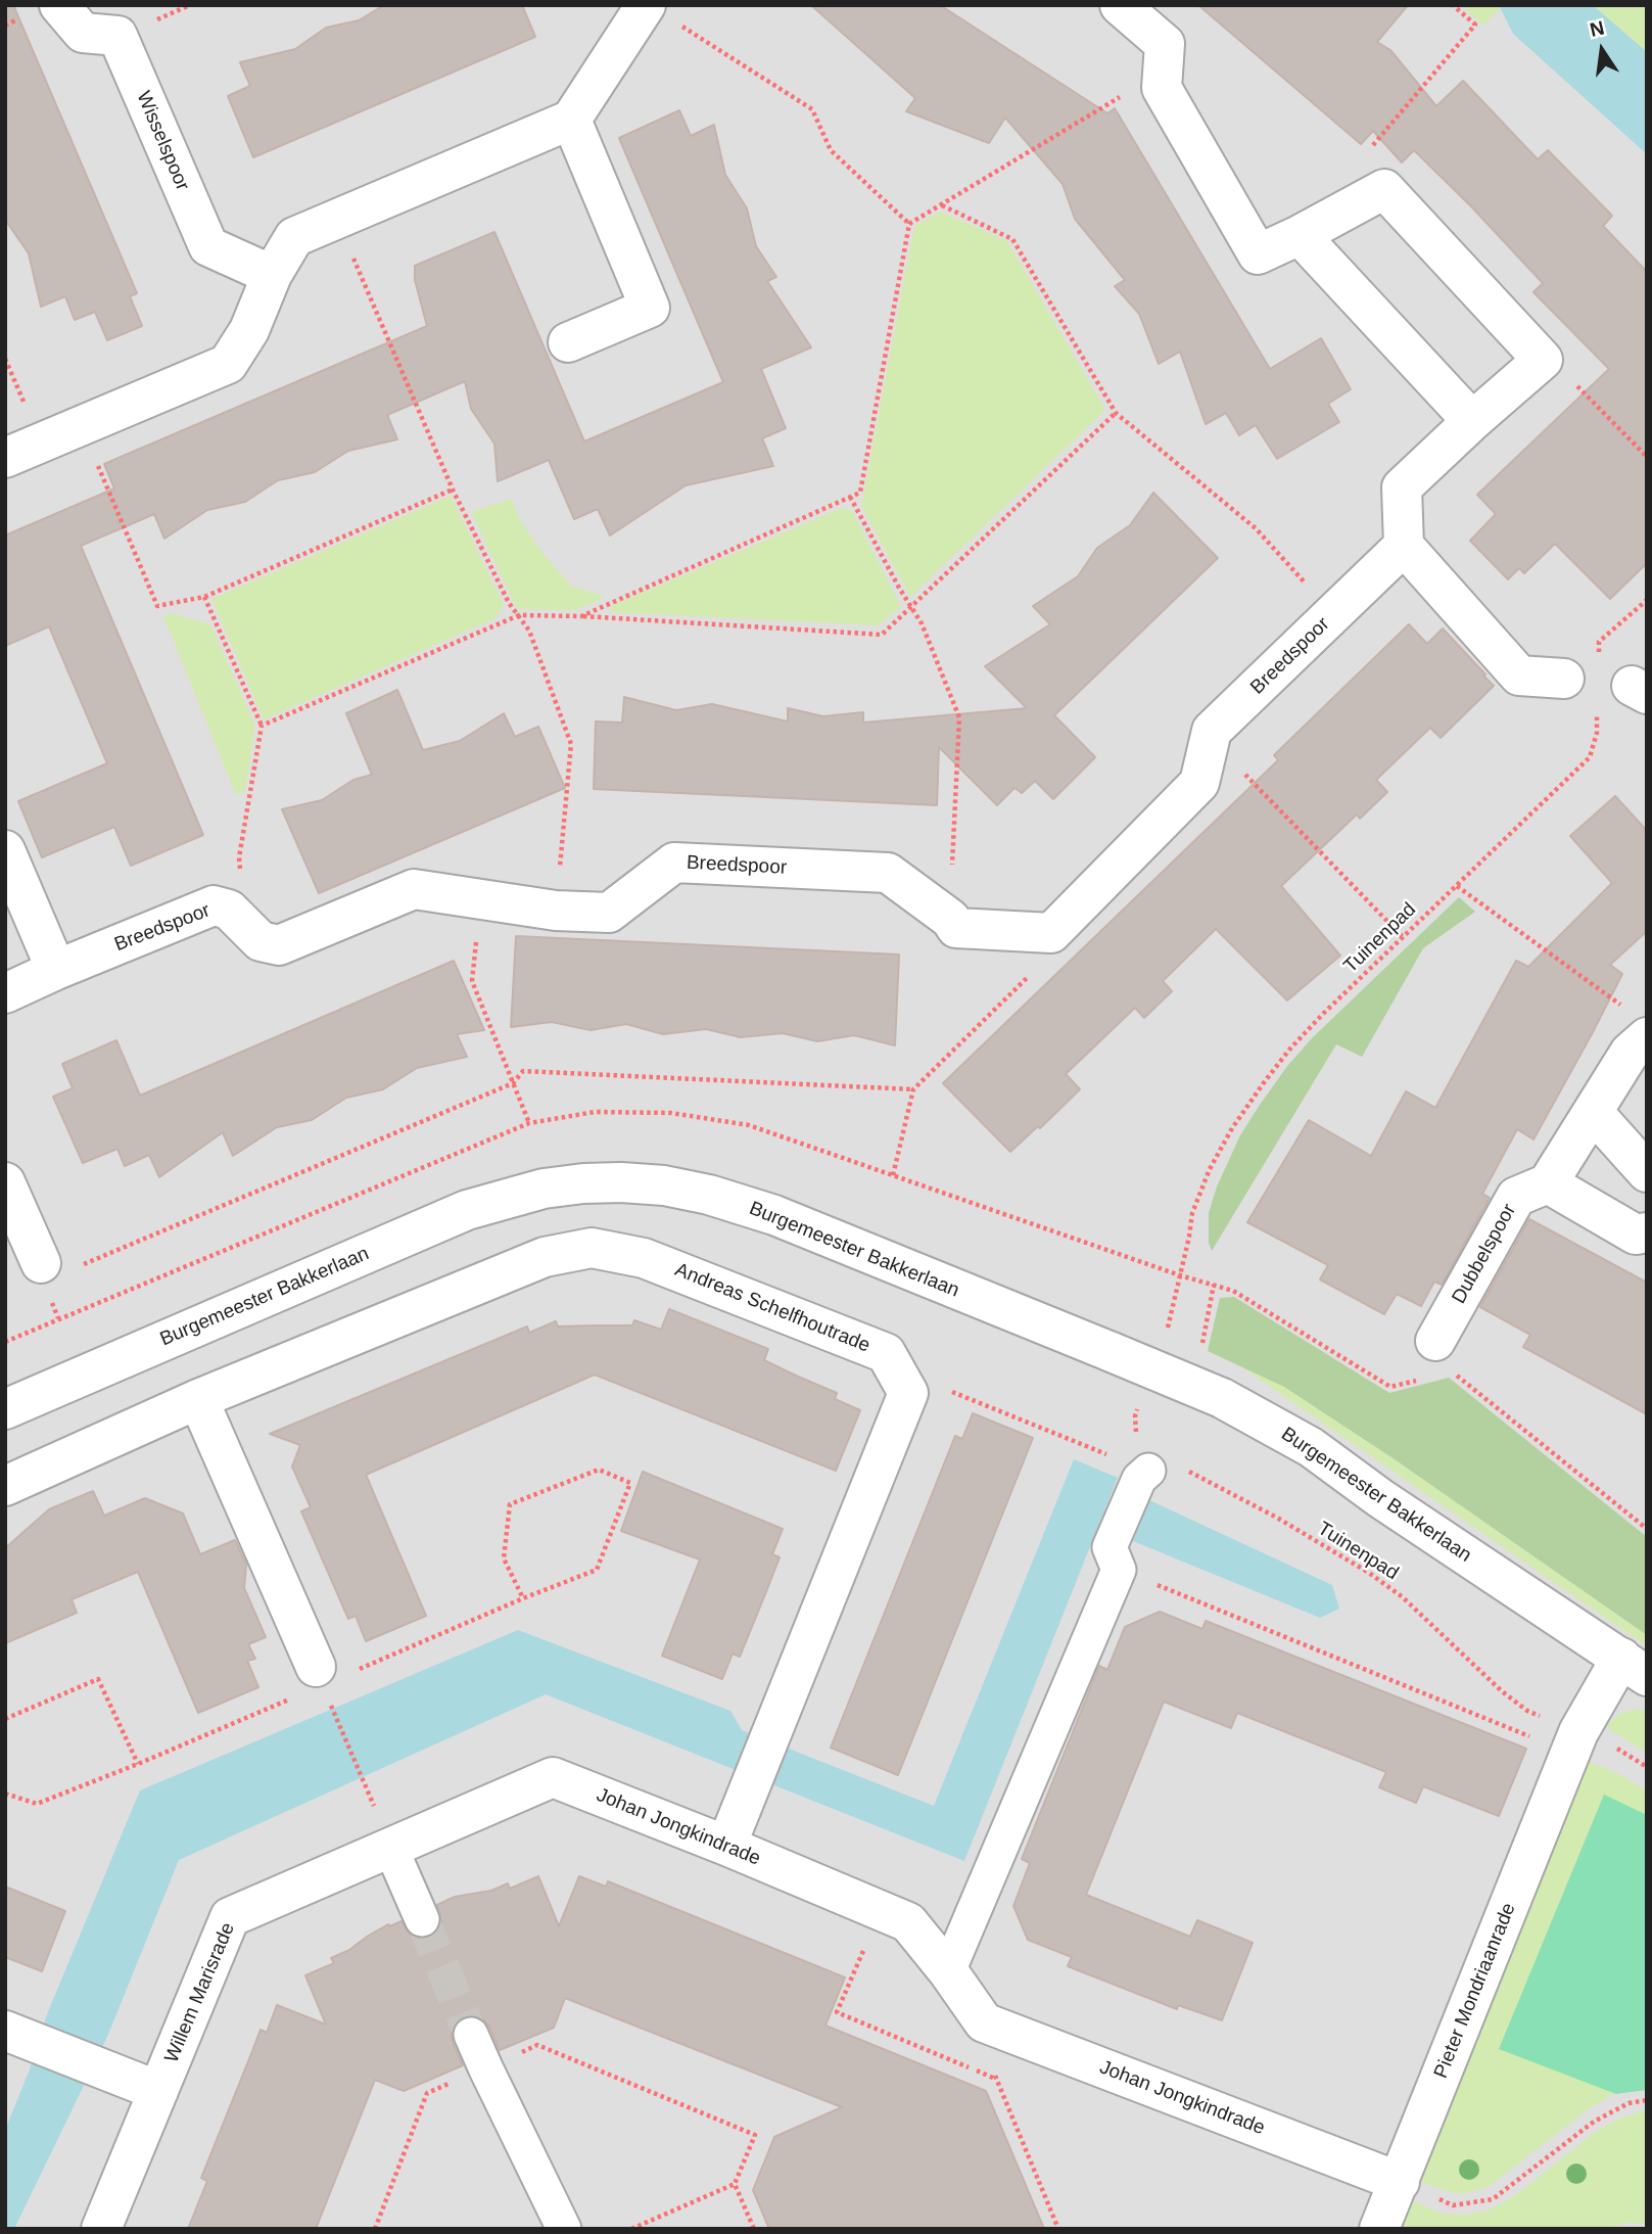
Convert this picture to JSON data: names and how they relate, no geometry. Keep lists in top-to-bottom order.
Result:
{
  "streets": {
    "street": [
      "Wisselspoor",
      "Breedspoor",
      "Burgemeester Bakkerlaan",
      "Dubbelspoor",
      "Andreas Schelfhoutrade",
      "Johan Jongkindrade",
      "Pieter Mondriaanrade",
      "Willem Marisrade"
    ],
    "path": ["Tuinenpad"]
  },
  "crossings": [
    ["Tuinenpad", "Pieter Mondriaanrade"],
    ["Burgemeester Bakkerlaan", "Pieter Mondriaanrade"],
    ["Johan Jongkindrade", "Pieter Mondriaanrade"],
    ["Johan Jongkindrade", "Willem Marisrade"]
  ],
  "north": "top"
}
